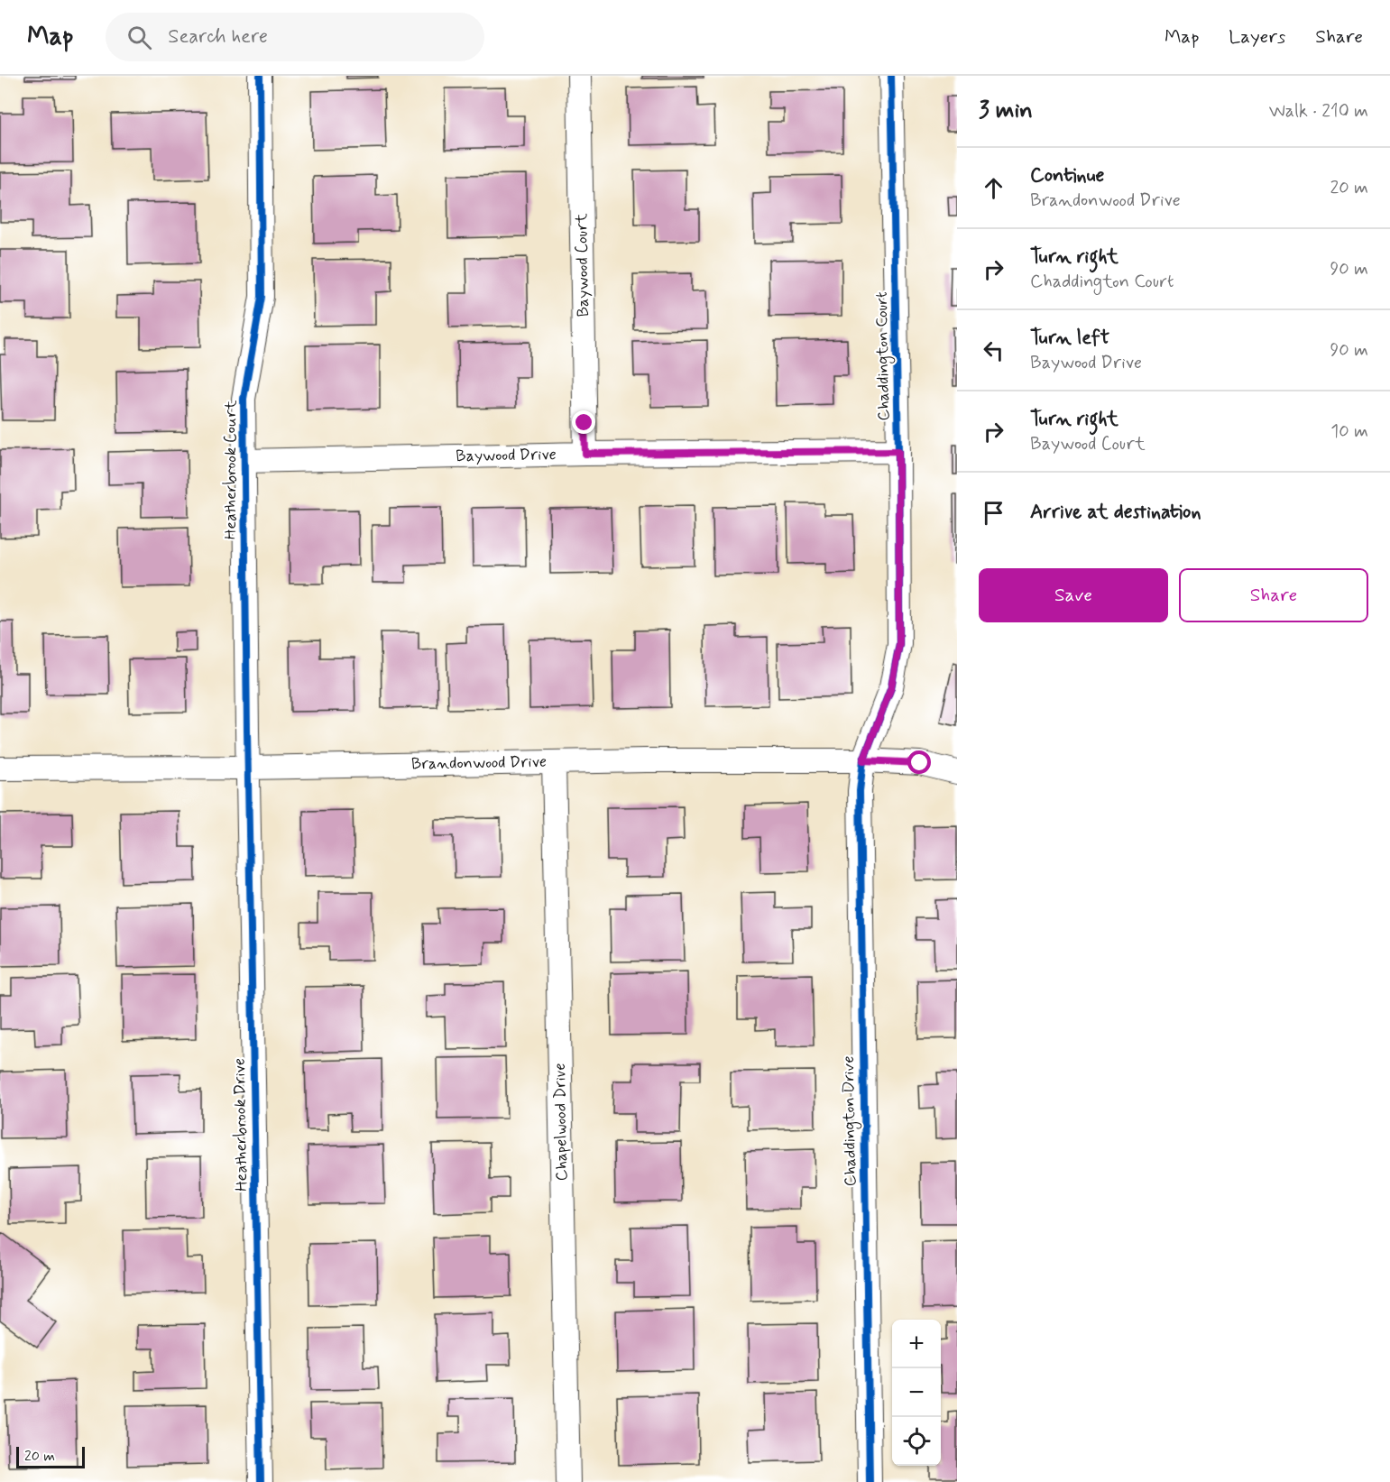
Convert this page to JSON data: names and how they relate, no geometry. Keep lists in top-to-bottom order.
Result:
{
  "streets": {
    "street": [
      "Baywood Court",
      "Chaddington Court",
      "Baywood Drive",
      "Heatherbrook Court",
      "Brandonwood Drive",
      "Chaddington Drive",
      "Chapelwood Drive",
      "Heatherbrook Drive"
    ]
  },
  "crossings": [
    ["Baywood Court", "Baywood Drive"],
    ["Chaddington Court", "Baywood Drive"],
    ["Chaddington Court", "Brandonwood Drive"],
    ["Chaddington Court", "Chaddington Drive"],
    ["Baywood Drive", "Heatherbrook Court"],
    ["Heatherbrook Court", "Brandonwood Drive"],
    ["Heatherbrook Court", "Heatherbrook Drive"],
    ["Brandonwood Drive", "Chaddington Drive"],
    ["Brandonwood Drive", "Chapelwood Drive"],
    ["Brandonwood Drive", "Heatherbrook Drive"]
  ],
  "scale_bar": "20 m",
  "page": {
    "header": "Map",
    "search": "Search here",
    "nav": ["Map", "Layers", "Share"],
    "heading": ["3 min", "Walk · 210 m"],
    "list": [
      ["Continue", "Brandonwood Drive", "20 m"],
      ["Turn right", "Chaddington Court", "90 m"],
      ["Turn left", "Baywood Drive", "90 m"],
      ["Turn right", "Baywood Court", "10 m"],
      "Arrive at destination"
    ],
    "buttons": ["Save", "Share"],
    "map_buttons": ["+", "−"],
    "scale": "20 m"
  }
}
